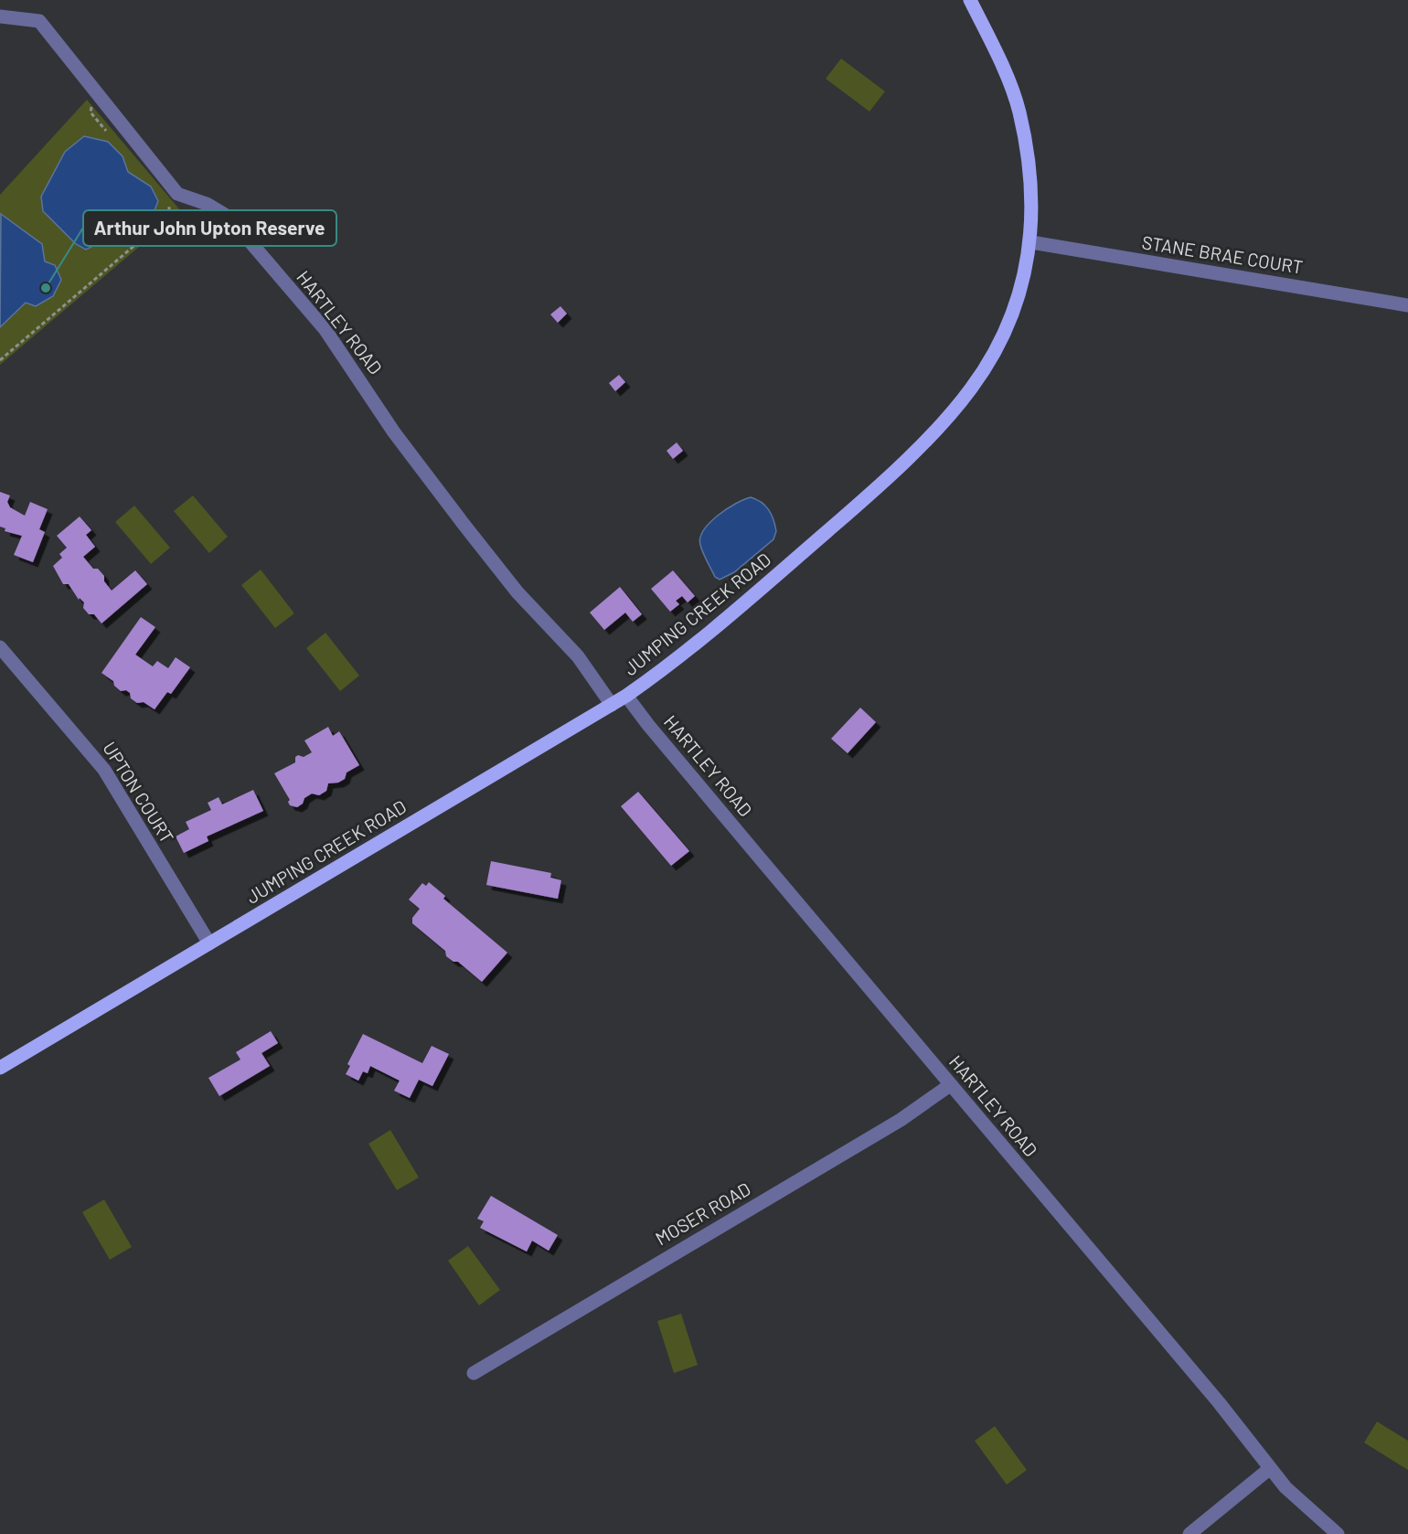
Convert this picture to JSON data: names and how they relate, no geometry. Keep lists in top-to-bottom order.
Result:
{
  "streets": {
    "main road": ["JUMPING CREEK ROAD"],
    "street": [
      "STANE BRAE COURT",
      "HARTLEY ROAD",
      "UPTON COURT",
      "MOSER ROAD"
    ]
  },
  "crossings": [
    ["STANE BRAE COURT", "JUMPING CREEK ROAD"],
    ["HARTLEY ROAD", "JUMPING CREEK ROAD"],
    ["HARTLEY ROAD", "MOSER ROAD"],
    ["JUMPING CREEK ROAD", "UPTON COURT"]
  ],
  "places": ["Arthur John Upton Reserve"]
}
